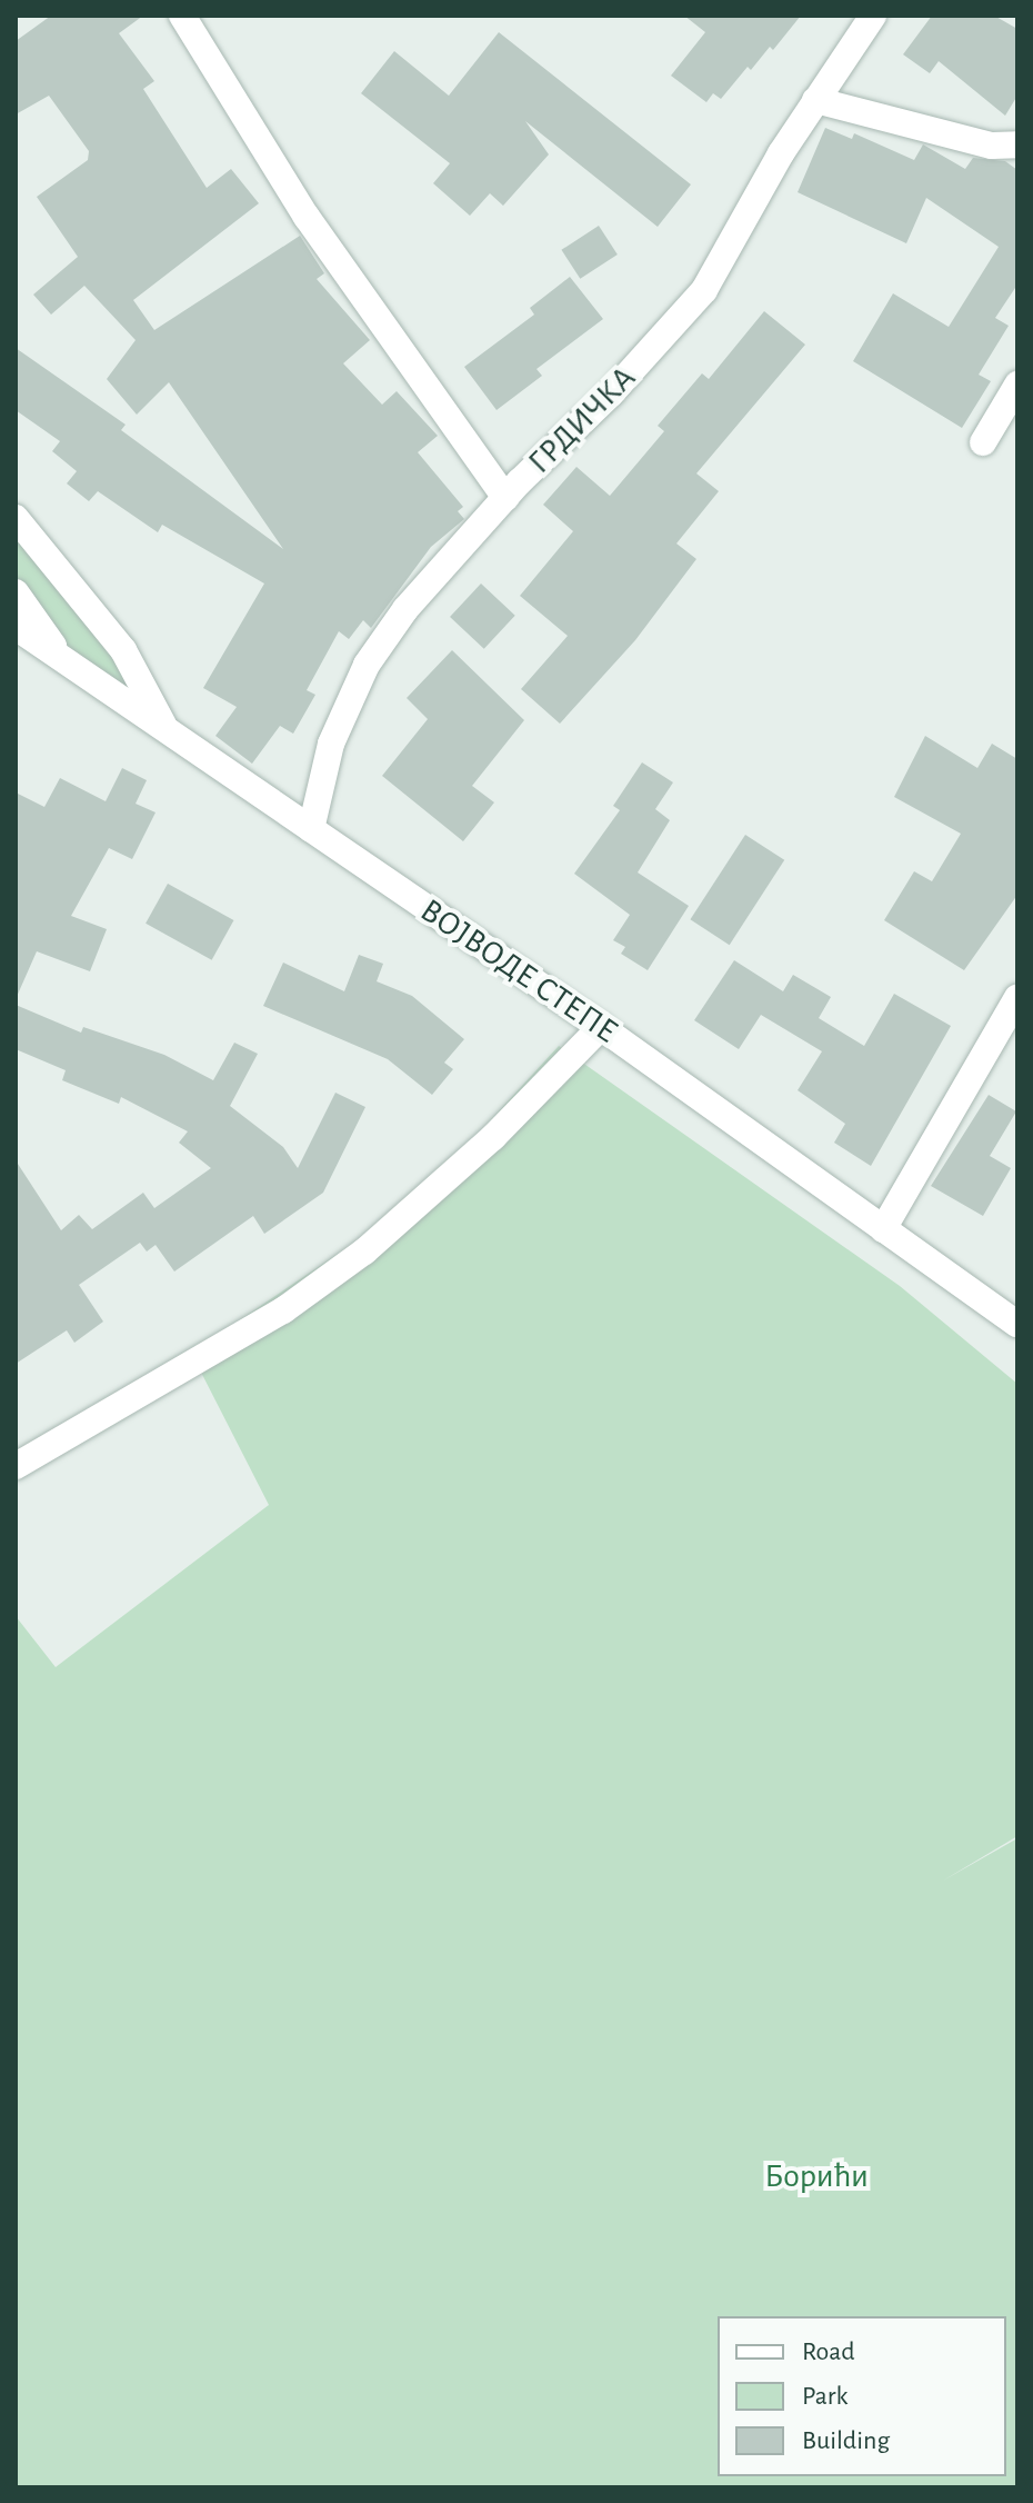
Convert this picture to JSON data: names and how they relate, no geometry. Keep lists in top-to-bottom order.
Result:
{
  "streets": {
    "street": ["ГРДИЧКА", "ВОЈВОДЕ СТЕПЕ"]
  },
  "crossings": [
    ["ГРДИЧКА", "ВОЈВОДЕ СТЕПЕ"]
  ],
  "parks": ["Борићи"],
  "legend": ["Road", "Park", "Building"]
}
